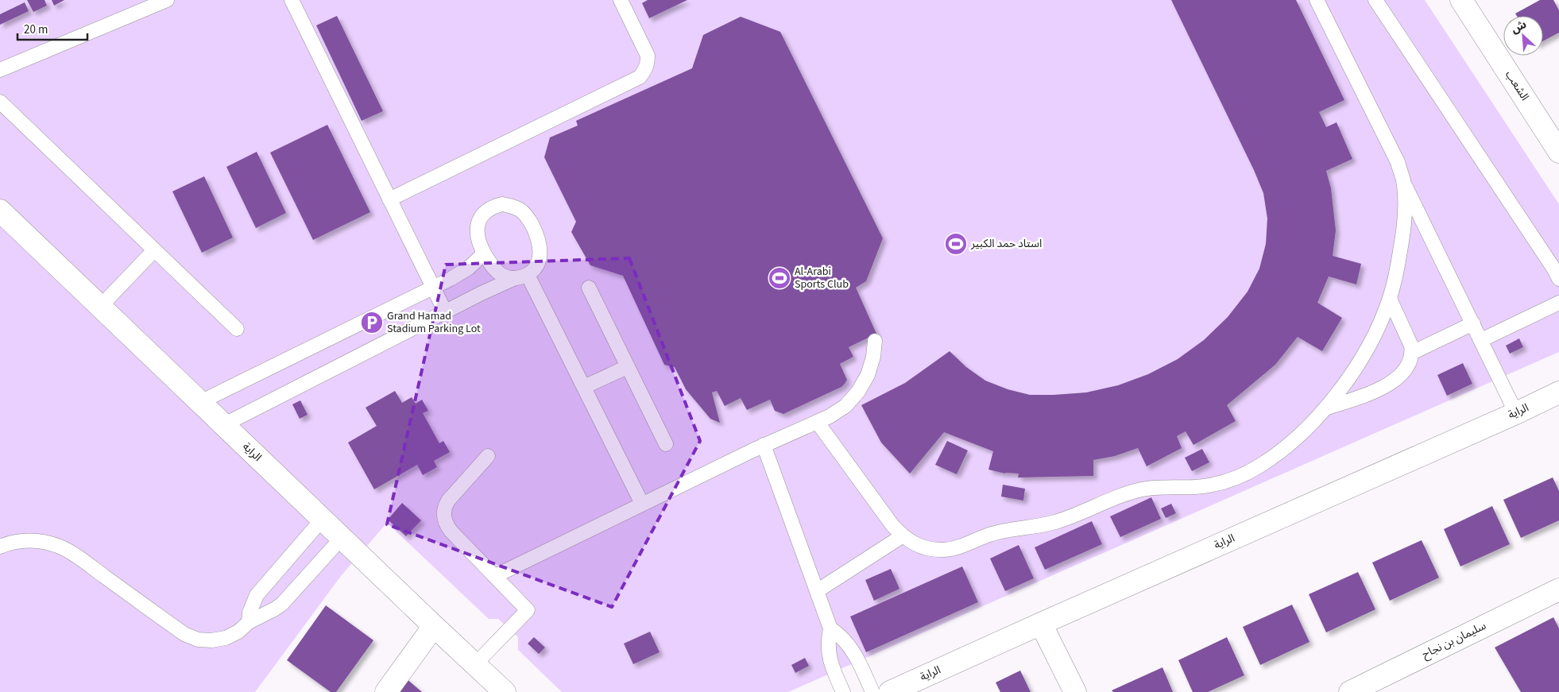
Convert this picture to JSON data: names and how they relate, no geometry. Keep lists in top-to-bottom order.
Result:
{
  "streets": {
    "street": ["الشعب", "الراية", "سليمان بن نجاح"]
  },
  "places": {
    "sports": ["استاد حمد الكبير", "Al-Arabi Sports Club"],
    "parking": ["Grand Hamad Stadium Parking Lot"]
  },
  "scale_bar": "20 m",
  "north": "top left"
}
